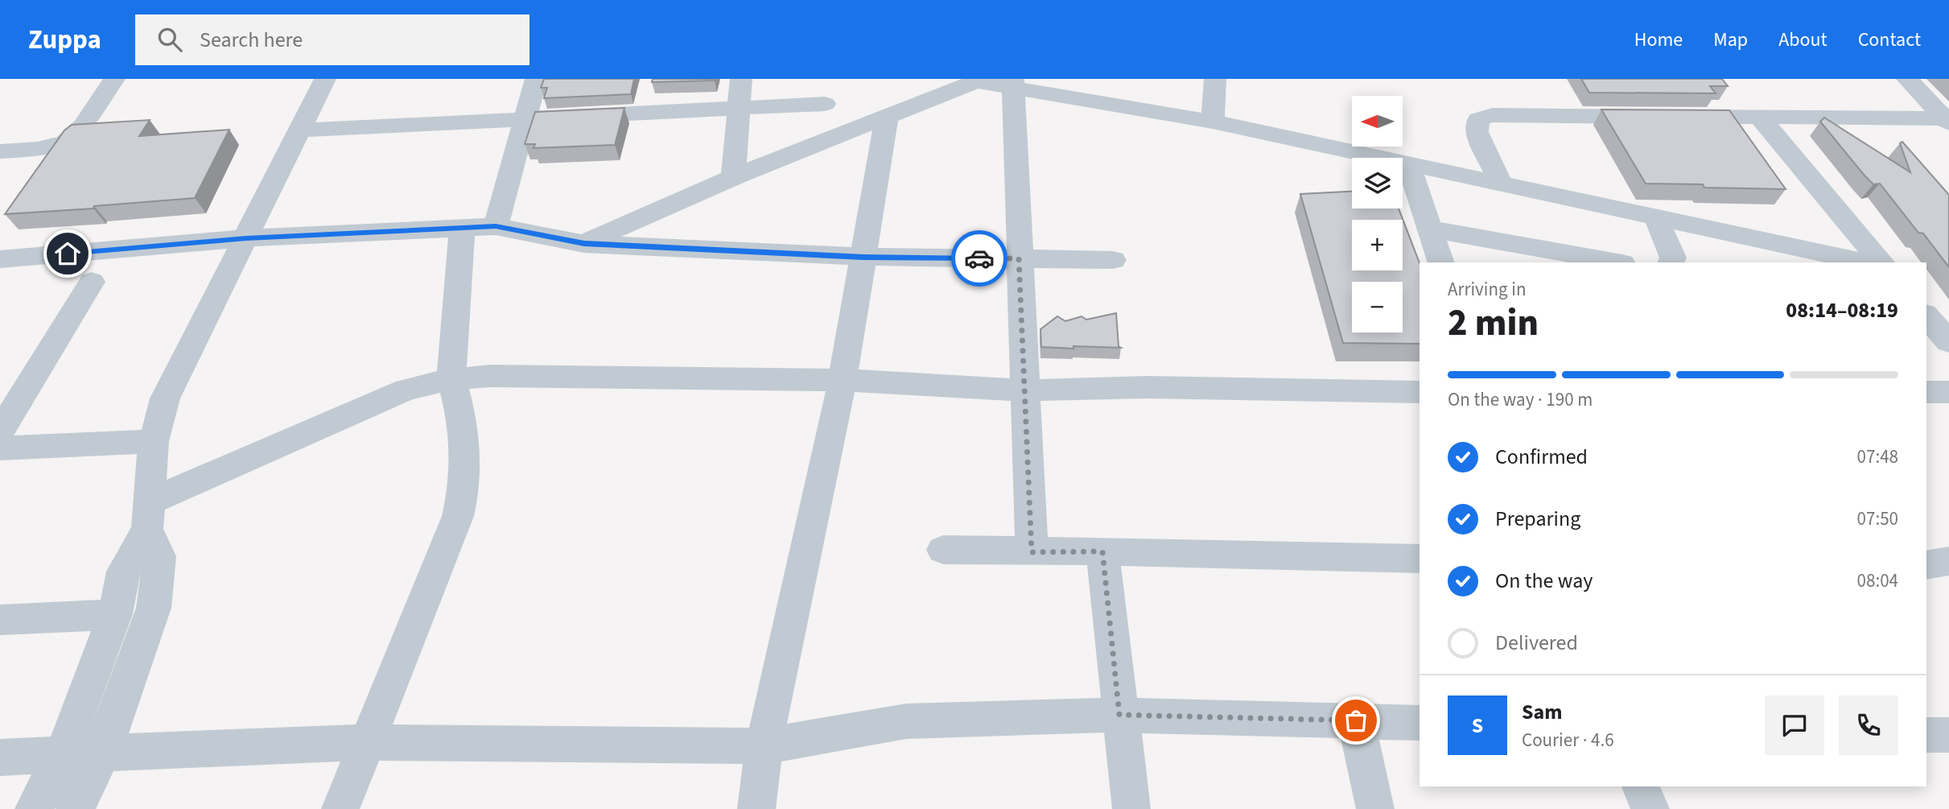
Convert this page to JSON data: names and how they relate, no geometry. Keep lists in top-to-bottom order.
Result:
{
  "north": "left",
  "page": {
    "header": "Zuppa",
    "search": "Search here",
    "nav": [
      "Home",
      "Map",
      "About",
      "Contact"
    ],
    "map_buttons": ["+", "−"],
    "heading": ["2 min", "Arriving in", "08:14–08:19"],
    "panel": ["Sam", "Courier · 4.6"],
    "bar": "On the way · 190 m",
    "list": [
      ["Confirmed", "07:48"],
      ["Preparing", "07:50"],
      ["On the way", "08:04"],
      "Delivered"
    ],
    "round": "S"
  }
}
